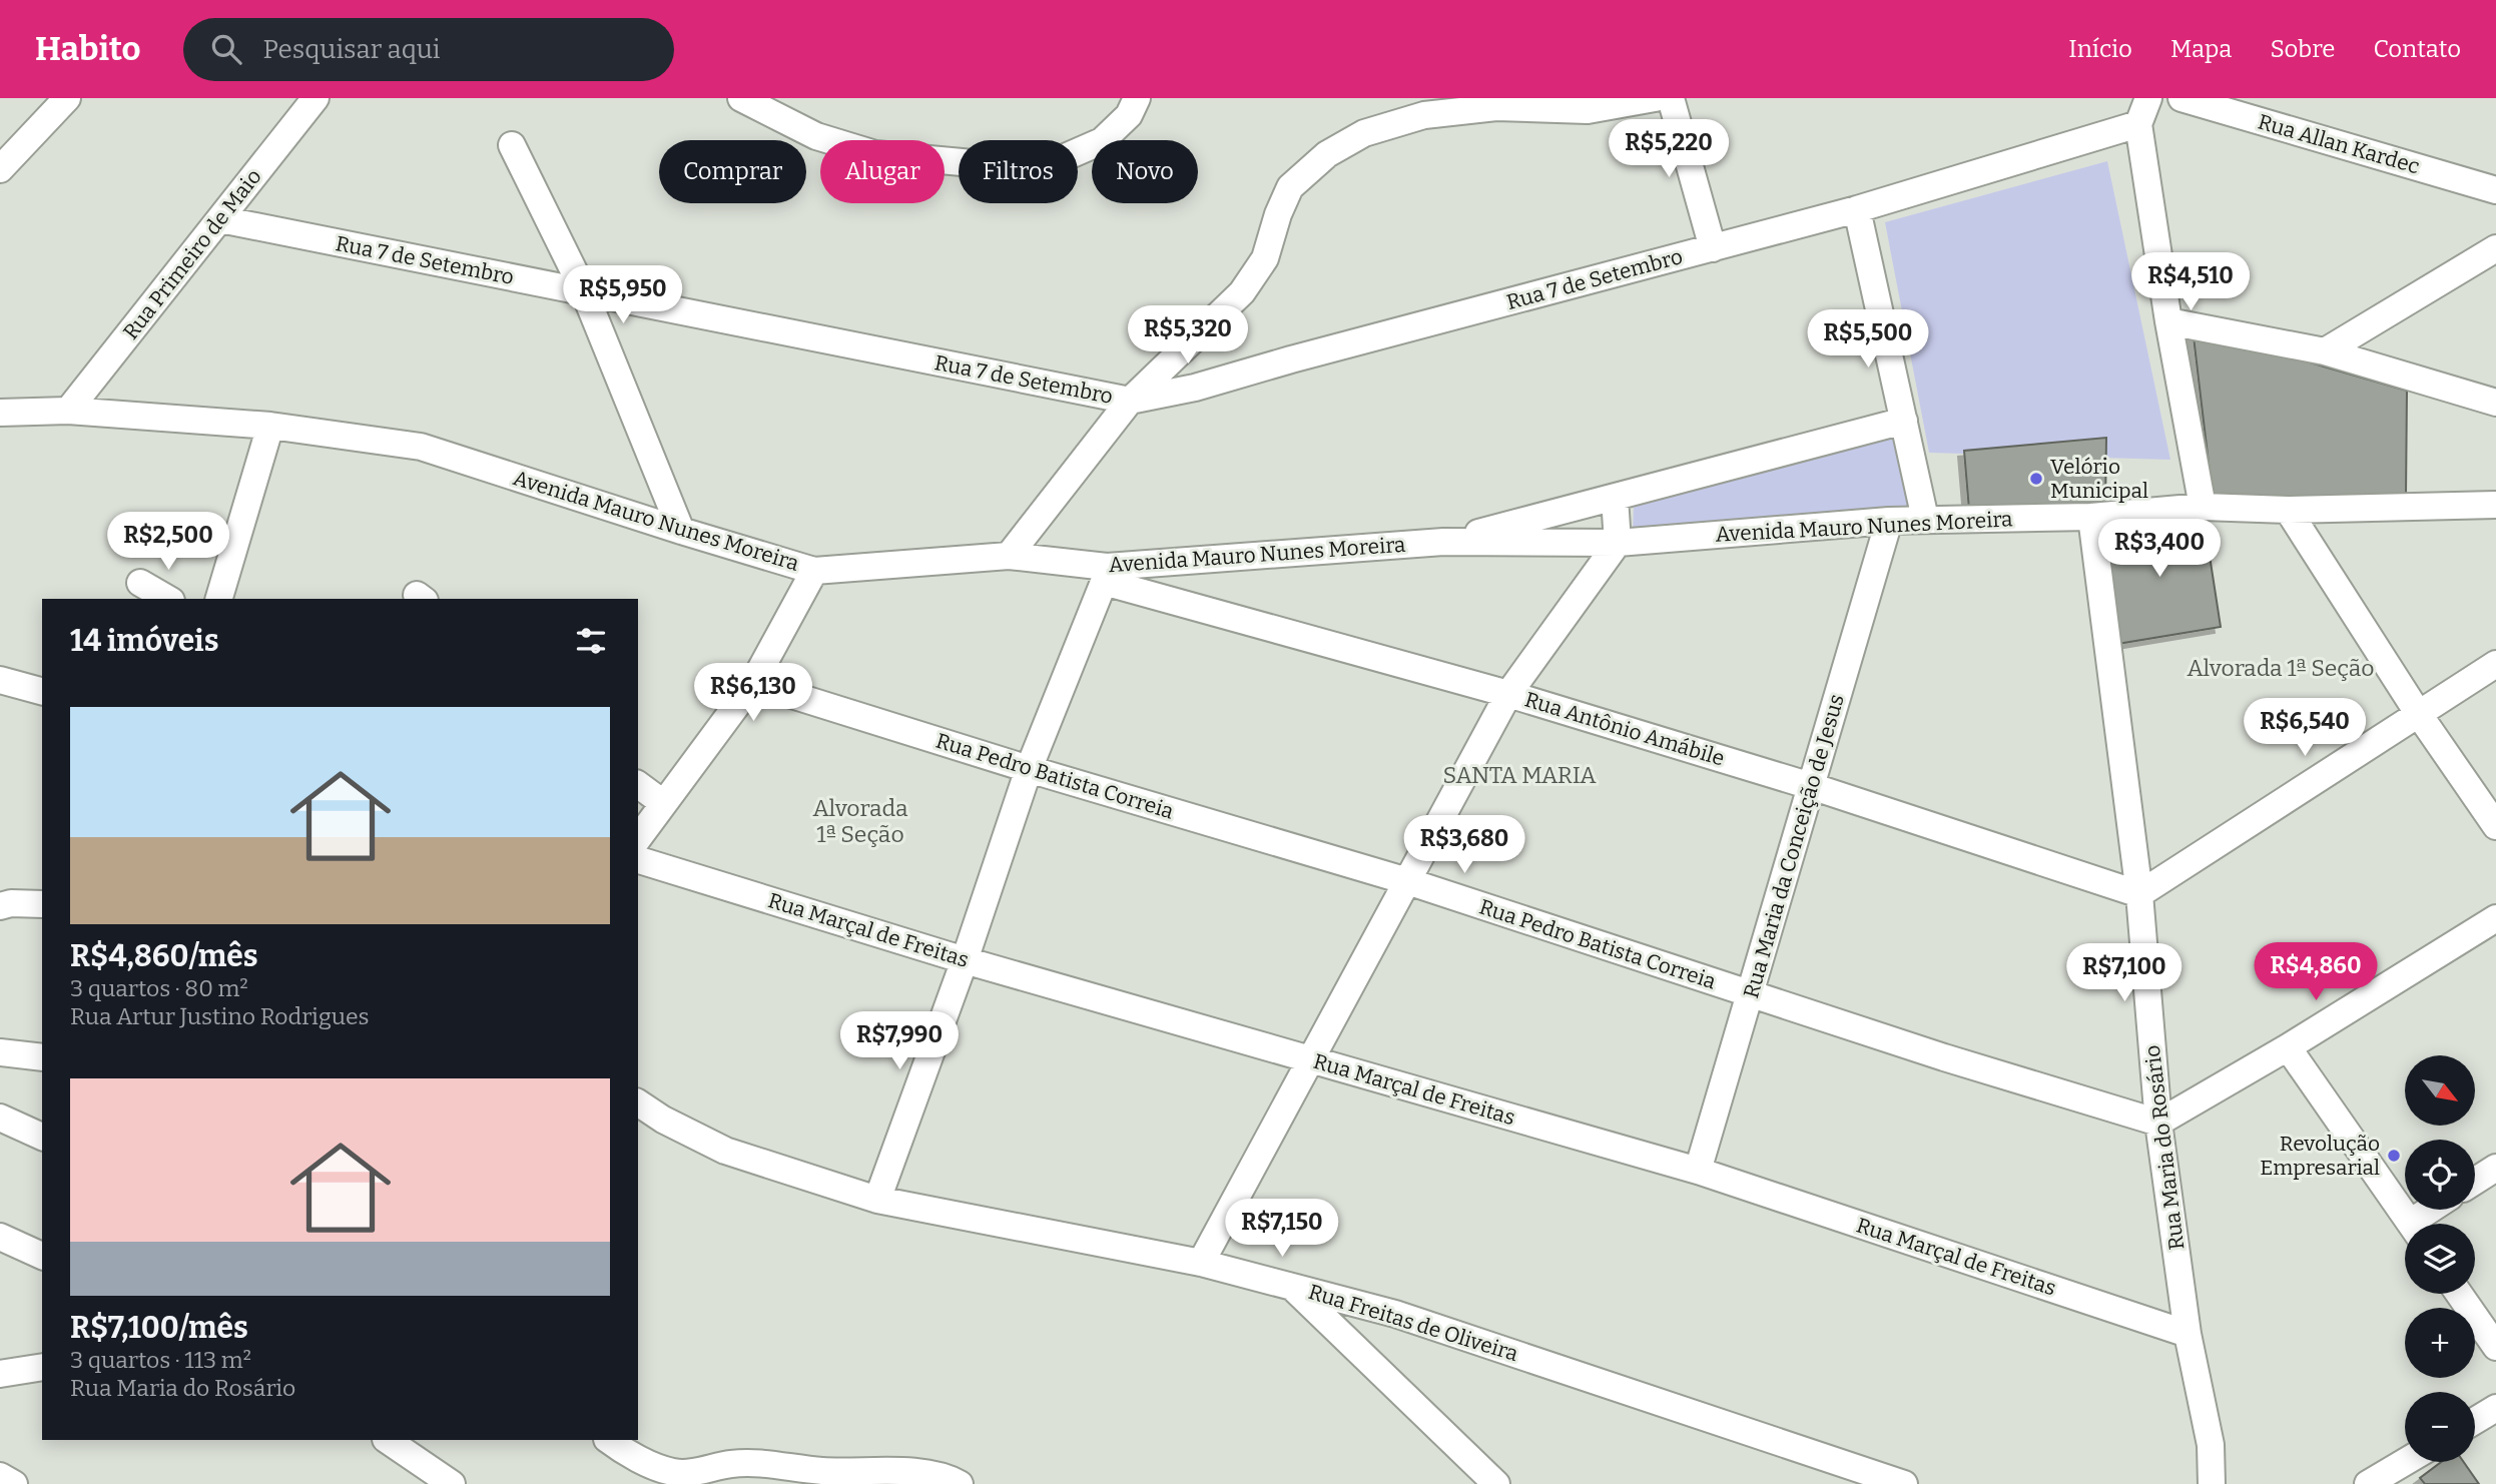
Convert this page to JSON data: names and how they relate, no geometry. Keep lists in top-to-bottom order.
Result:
{
  "streets": {
    "street": [
      "Rua Allan Kardec",
      "Rua Primeiro de Maio",
      "Rua 7 de Setembro",
      "Avenida Mauro Nunes Moreira",
      "Rua Antônio Amábile",
      "Rua Pedro Batista Correia",
      "Rua Maria da Conceição de Jesus",
      "Rua Marçal de Freitas",
      "Rua Maria do Rosário",
      "Rua Freitas de Oliveira"
    ]
  },
  "crossings": [
    ["Rua Primeiro de Maio", "Rua 7 de Setembro"],
    ["Rua Primeiro de Maio", "Avenida Mauro Nunes Moreira"],
    ["Avenida Mauro Nunes Moreira", "Rua Antônio Amábile"],
    ["Avenida Mauro Nunes Moreira", "Rua Maria da Conceição de Jesus"],
    ["Avenida Mauro Nunes Moreira", "Rua Maria do Rosário"],
    ["Rua Antônio Amábile", "Rua Maria da Conceição de Jesus"],
    ["Rua Antônio Amábile", "Rua Maria do Rosário"],
    ["Rua Pedro Batista Correia", "Rua Maria da Conceição de Jesus"],
    ["Rua Pedro Batista Correia", "Rua Maria do Rosário"],
    ["Rua Maria da Conceição de Jesus", "Rua Marçal de Freitas"],
    ["Rua Marçal de Freitas", "Rua Maria do Rosário"]
  ],
  "districts": ["Alvorada 1ª Seção", "SANTA MARIA", "Alvorada 1ª Seção"],
  "places": ["Velório Municipal", "Revolução Empresarial"],
  "north": "bottom right",
  "page": {
    "header": "Habito",
    "search": "Pesquisar aqui",
    "nav": [
      "Início",
      "Mapa",
      "Sobre",
      "Contato"
    ],
    "price": [
      "R$5,220",
      "R$4,510",
      "R$5,950",
      "R$5,320",
      "R$5,500",
      "R$2,500",
      "R$3,400",
      "R$6,130",
      "R$6,540",
      "R$3,680",
      "R$4,860",
      "R$7,100",
      "R$7,990",
      "R$7,150"
    ],
    "chip": [
      "Comprar",
      "Alugar",
      "Filtros",
      "Novo"
    ],
    "heading": "14 imóveis",
    "list": [
      {
        "name": "R$4,860/mês",
        "note": "3 quartos · 80 m² · Rua Artur Justino Rodrigues"
      },
      {
        "name": "R$7,100/mês",
        "note": "3 quartos · 113 m² · Rua Maria do Rosário"
      }
    ],
    "map_buttons": ["+", "−"]
  }
}
